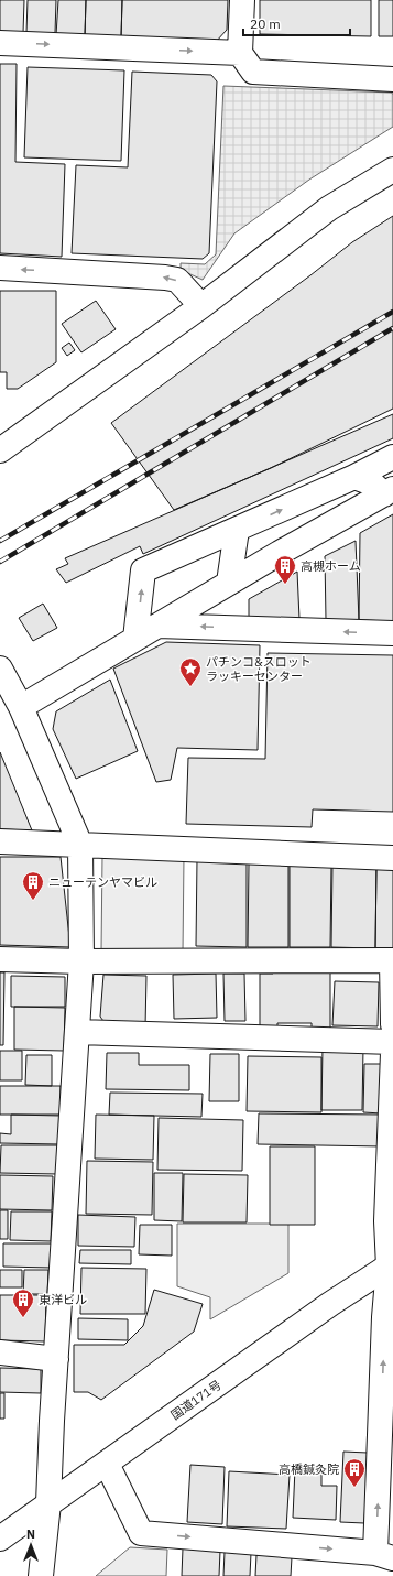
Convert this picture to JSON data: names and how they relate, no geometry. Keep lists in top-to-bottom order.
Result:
{
  "streets": {
    "main road": ["国道171号"]
  },
  "places": {
    "building": [
      "高槻ホーム",
      "ニューテンヤマビル",
      "東洋ビル",
      "高橋鍼灸院"
    ],
    "place": ["パチンコ&スロット ラッキーセンター"]
  },
  "scale_bar": "20 m",
  "north": "top"
}
